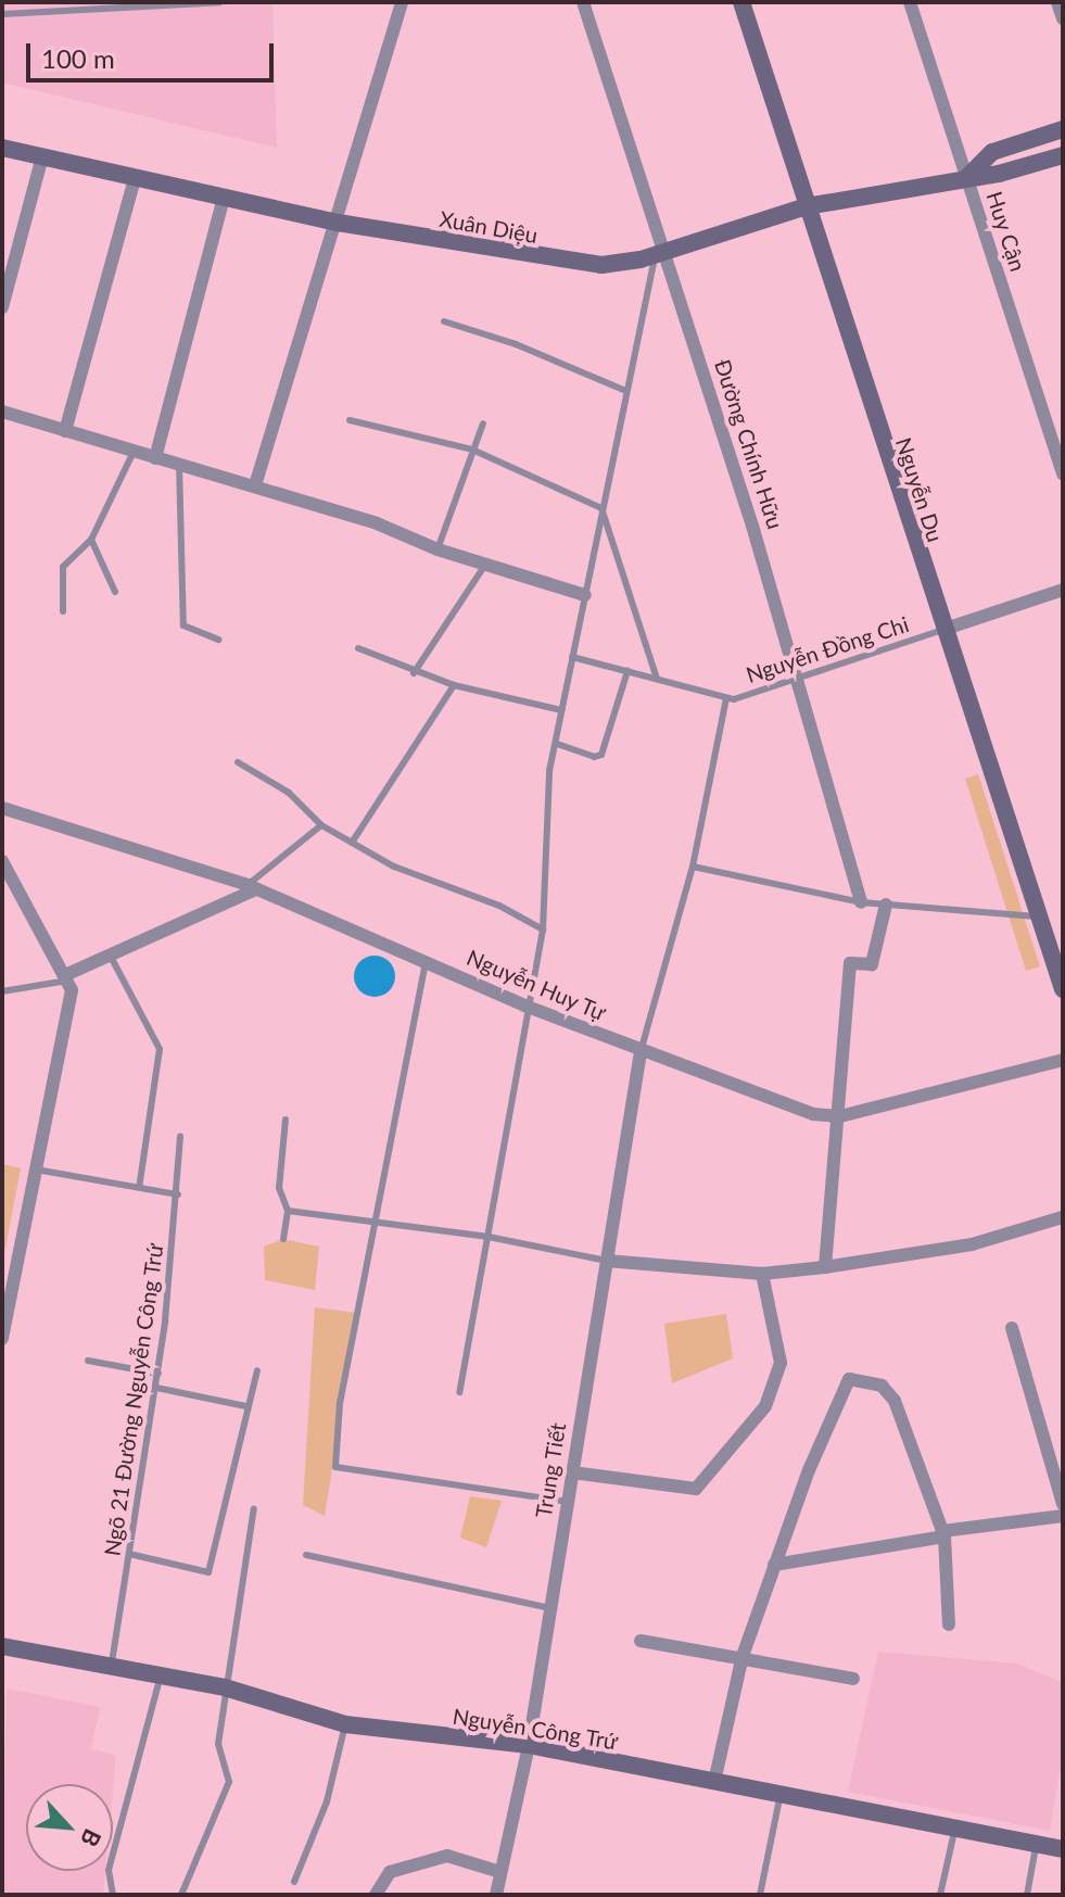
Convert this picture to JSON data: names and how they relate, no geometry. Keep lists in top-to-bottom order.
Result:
{
  "streets": {
    "main road": ["Xuân Diệu", "Nguyễn Du", "Nguyễn Công Trứ"],
    "street": [
      "Huy Cận",
      "Đường Chính Hữu",
      "Nguyễn Huy Tự",
      "Trung Tiết"
    ],
    "lane": ["Nguyễn Đồng Chi", "Ngõ 21 Đường Nguyễn Công Trứ"]
  },
  "crossings": [
    ["Xuân Diệu", "Huy Cận"],
    ["Xuân Diệu", "Đường Chính Hữu"],
    ["Xuân Diệu", "Nguyễn Du"],
    ["Đường Chính Hữu", "Nguyễn Đồng Chi"],
    ["Nguyễn Du", "Nguyễn Đồng Chi"],
    ["Nguyễn Huy Tự", "Trung Tiết"],
    ["Ngõ 21 Đường Nguyễn Công Trứ", "Nguyễn Công Trứ"],
    ["Trung Tiết", "Nguyễn Công Trứ"]
  ],
  "scale_bar": "100 m",
  "north": "bottom right"
}
